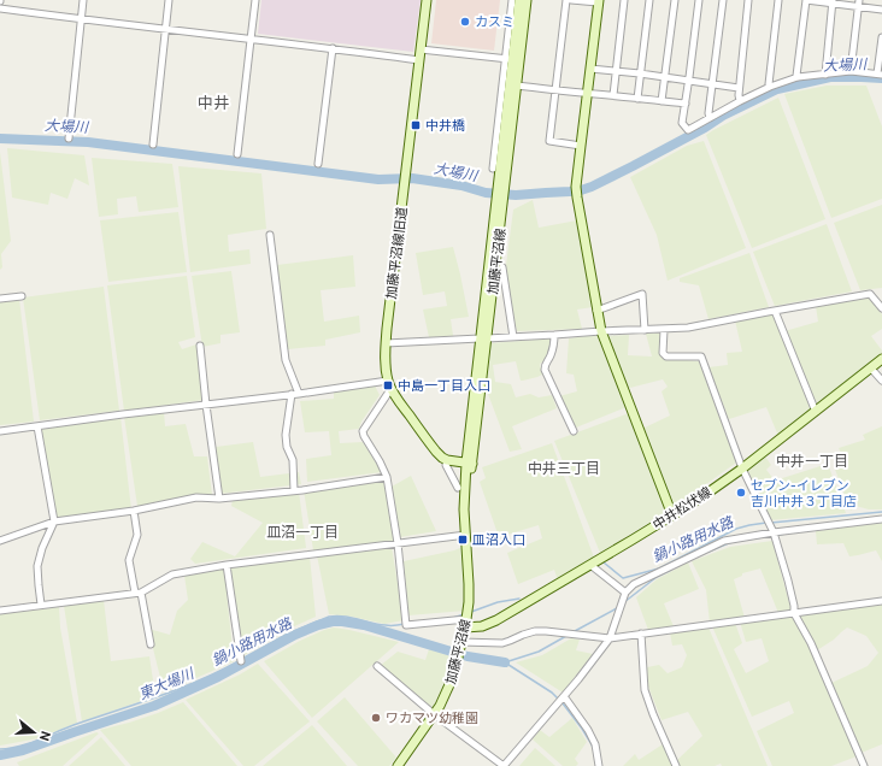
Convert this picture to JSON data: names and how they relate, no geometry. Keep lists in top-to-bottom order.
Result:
{
  "streets": {
    "main road": ["加藤平沼線旧道", "加藤平沼線", "中井松伏線"]
  },
  "crossings": [
    ["加藤平沼線", "中井松伏線"]
  ],
  "districts": [
    "中井",
    "中井一丁目",
    "中井三丁目",
    "皿沼一丁目"
  ],
  "water": ["大場川", "鍋小路用水路", "東大場川"],
  "places": {
    "other": ["カスミ", "セブン-イレブン 吉川中井３丁目店", "ワカマツ幼稚園"],
    "transit": ["中井橋", "中島一丁目入口", "皿沼入口"]
  },
  "north": "right"
}
